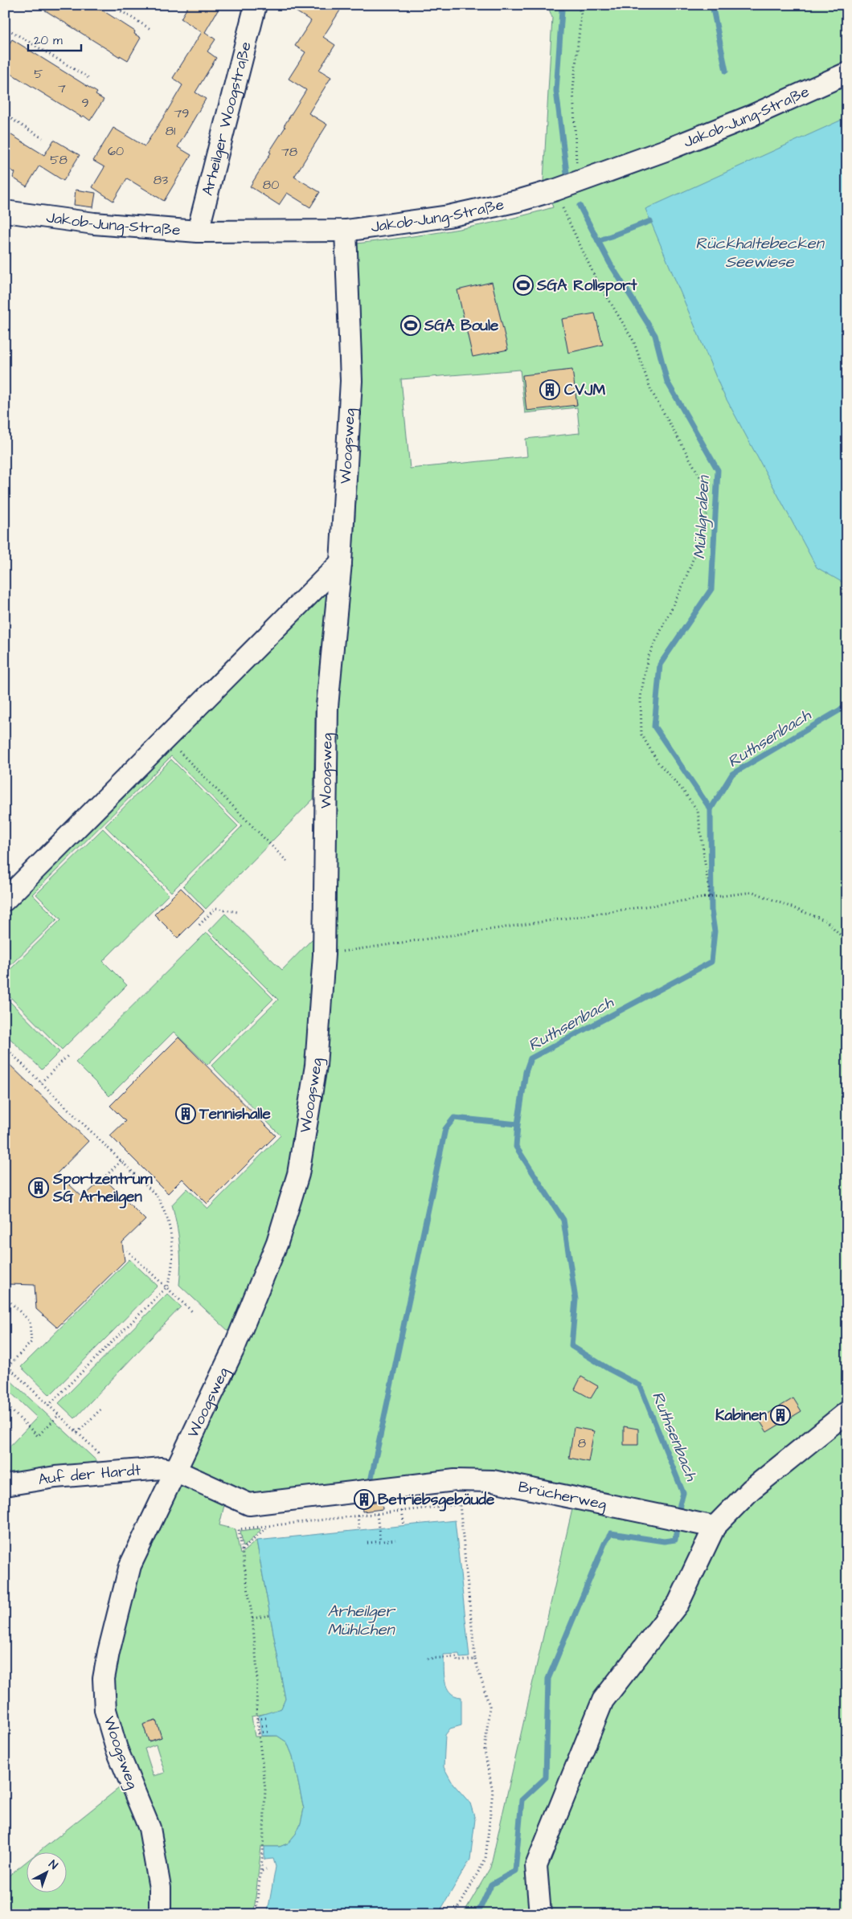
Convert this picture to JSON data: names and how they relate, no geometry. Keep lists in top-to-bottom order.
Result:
{
  "streets": {
    "street": [
      "Jakob-Jung-Straße",
      "Arheilger Woogstraße",
      "Woogsweg",
      "Auf der Hardt",
      "Brücherweg"
    ]
  },
  "crossings": [
    ["Jakob-Jung-Straße", "Arheilger Woogstraße"],
    ["Jakob-Jung-Straße", "Woogsweg"],
    ["Woogsweg", "Auf der Hardt"],
    ["Woogsweg", "Brücherweg"],
    ["Auf der Hardt", "Brücherweg"]
  ],
  "water": [
    "Rückhaltebecken Seewiese",
    "Mühlgraben",
    "Ruthsenbach",
    "Arheilger Mühlchen"
  ],
  "places": {
    "sports": ["SGA Rollsport", "SGA Boule"],
    "building": [
      "CVJM",
      "Tennishalle",
      "Sportzentrum SG Arheilgen",
      "Kabinen",
      "Betriebsgebäude"
    ]
  },
  "house_numbers": [
    "5",
    "7",
    "9",
    "79",
    "81",
    "60",
    "78",
    "58",
    "83",
    "80",
    "8"
  ],
  "scale_bar": "20 m",
  "north": "top right"
}
